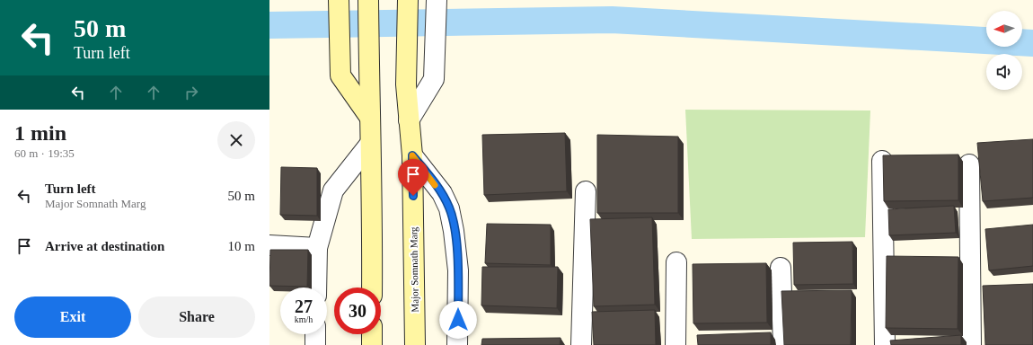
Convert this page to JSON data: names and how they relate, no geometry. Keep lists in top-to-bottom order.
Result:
{
  "streets": {
    "main road": ["Major Somnath Marg"]
  },
  "north": "left",
  "page": {
    "turn": ["50 m", "Turn left"],
    "heading": ["1 min", "60 m · 19:35"],
    "list": [
      {
        "name": "Turn left",
        "note": "Major Somnath Marg",
        "value": "50 m"
      },
      {
        "name": "Arrive at destination",
        "value": "10 m"
      }
    ],
    "speed": "27 km/h",
    "limit": "30",
    "buttons": ["Exit", "Share"]
  }
}
